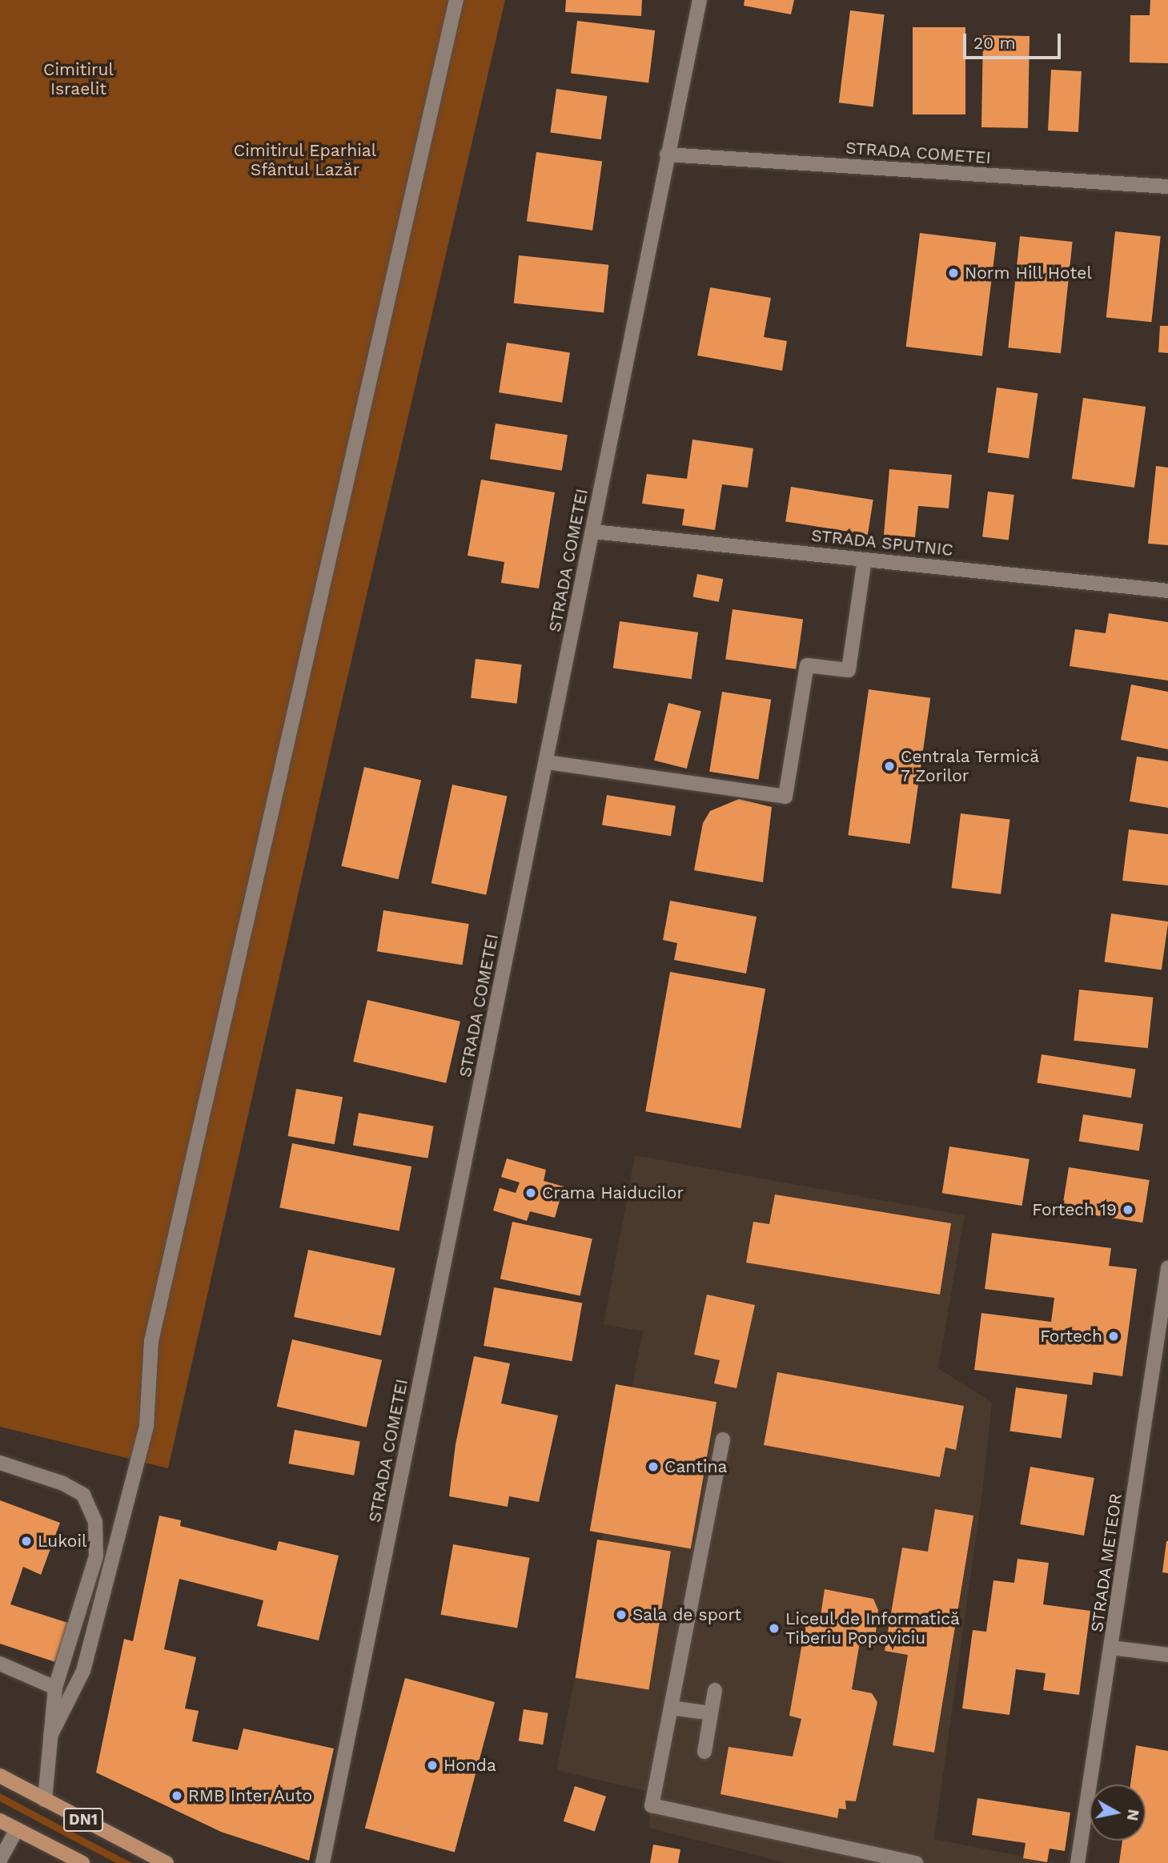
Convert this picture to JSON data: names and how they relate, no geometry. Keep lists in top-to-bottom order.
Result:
{
  "streets": {
    "main road": ["DN1"],
    "street": ["STRADA COMETEI", "STRADA SPUTNIC", "STRADA METEOR"]
  },
  "crossings": [
    ["STRADA COMETEI", "STRADA SPUTNIC"]
  ],
  "parks": ["Cimitirul Israelit", "Cimitirul Eparhial Sfântul Lazăr"],
  "places": [
    "Norm Hill Hotel",
    "Centrala Termică 7 Zorilor",
    "Crama Haiducilor",
    "Fortech 19",
    "Fortech",
    "Cantina",
    "Lukoil",
    "Sala de sport",
    "Liceul de Informatică Tiberiu Popoviciu",
    "Honda",
    "RMB Inter Auto"
  ],
  "scale_bar": "20 m",
  "north": "right"
}
